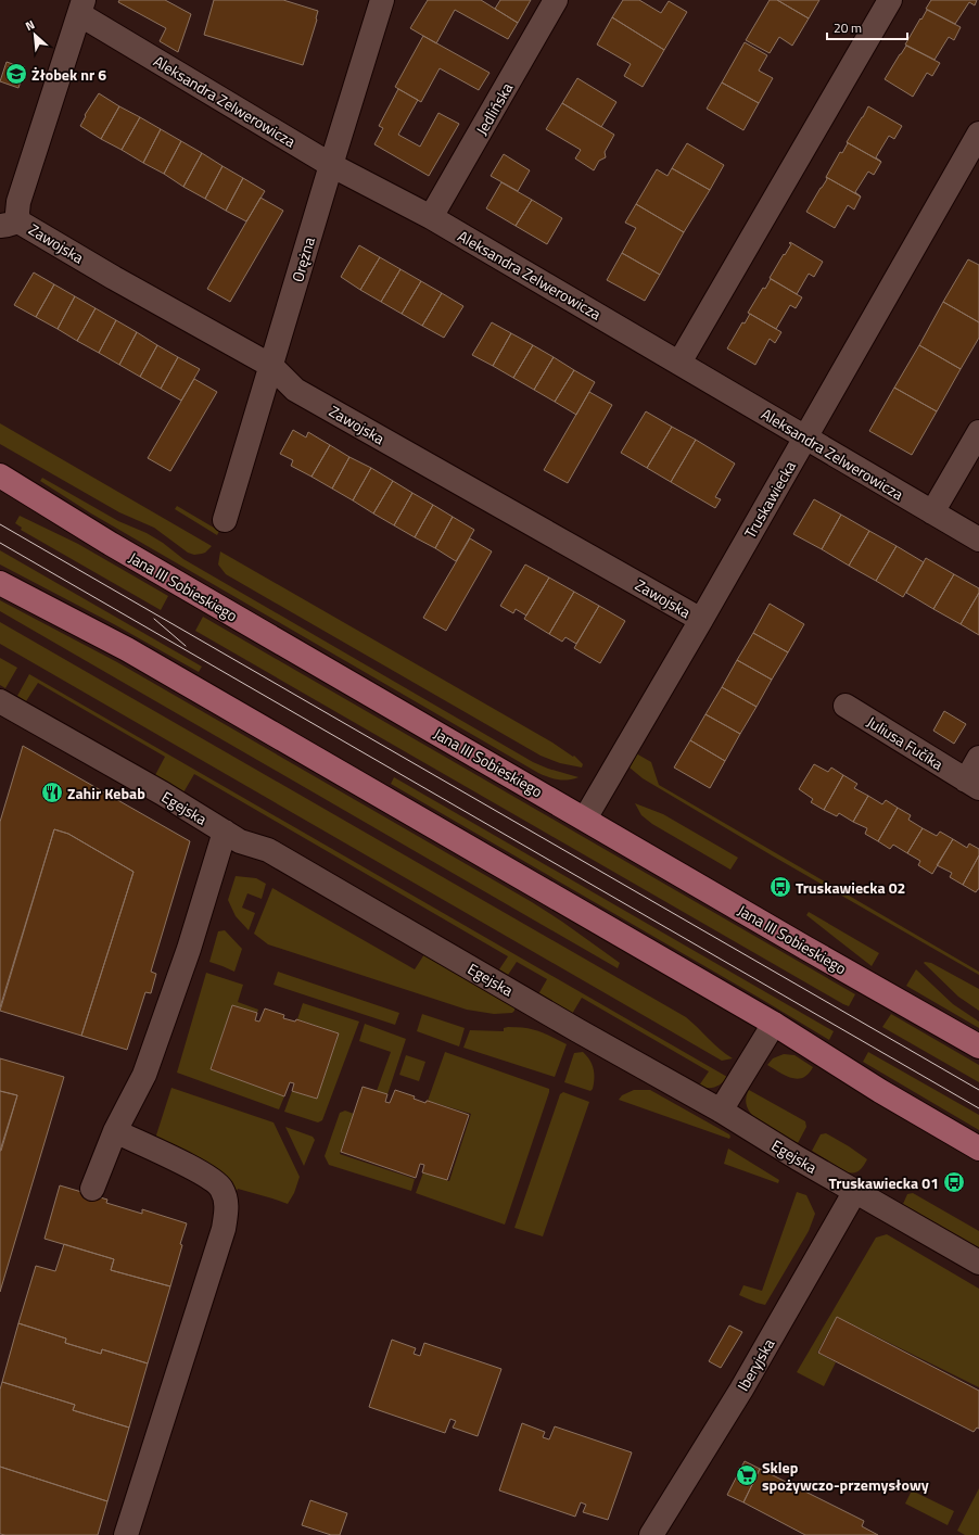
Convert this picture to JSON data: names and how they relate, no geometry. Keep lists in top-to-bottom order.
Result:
{
  "streets": {
    "main road": ["Jana III Sobieskiego"],
    "street": [
      "Aleksandra Zelwerowicza",
      "Jedlińska",
      "Zawojska",
      "Orężna",
      "Truskawiecka",
      "Juliusa Fučíka",
      "Egejska",
      "Iberyjska"
    ]
  },
  "crossings": [
    ["Aleksandra Zelwerowicza", "Jedlińska"],
    ["Aleksandra Zelwerowicza", "Zawojska"],
    ["Aleksandra Zelwerowicza", "Orężna"],
    ["Aleksandra Zelwerowicza", "Truskawiecka"],
    ["Zawojska", "Orężna"],
    ["Zawojska", "Truskawiecka"],
    ["Truskawiecka", "Jana III Sobieskiego"],
    ["Egejska", "Iberyjska"]
  ],
  "places": {
    "school or university": ["Żłobek nr 6"],
    "restaurant": ["Zahir Kebab"],
    "bus stop": ["Truskawiecka 02", "Truskawiecka 01"],
    "supermarket": ["Sklep spożywczo-przemysłowy"]
  },
  "scale_bar": "20 m",
  "north": "top left"
}
